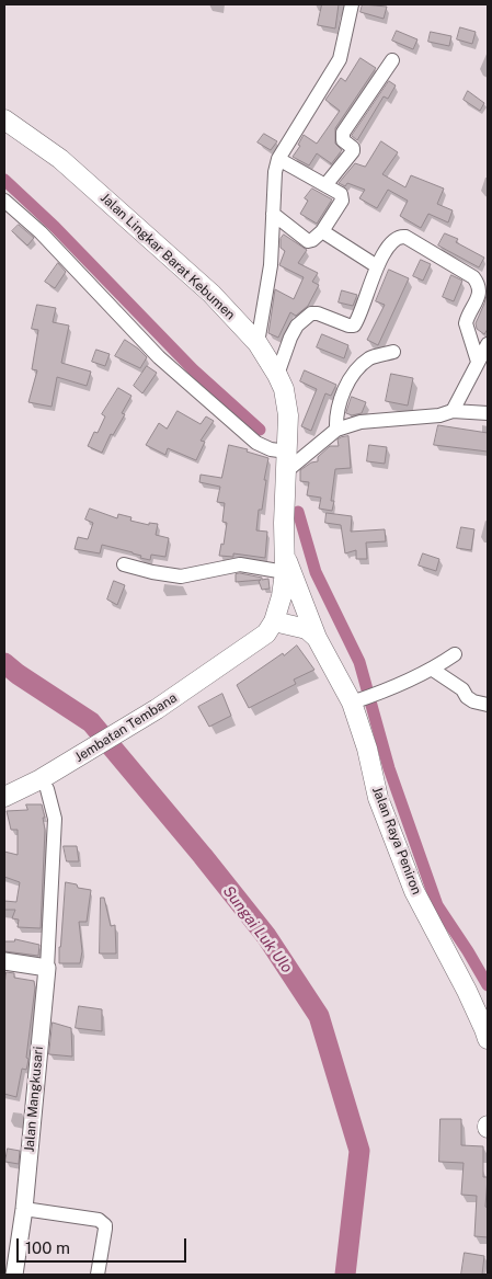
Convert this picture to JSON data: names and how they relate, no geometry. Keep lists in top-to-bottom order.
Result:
{
  "streets": {
    "main road": ["Jalan Lingkar Barat Kebumen", "Jembatan Tembana", "Jalan Raya Peniron"],
    "street": ["Jalan Mangkusari"]
  },
  "crossings": [
    ["Jalan Lingkar Barat Kebumen", "Jembatan Tembana"],
    ["Jalan Lingkar Barat Kebumen", "Jalan Raya Peniron"]
  ],
  "water": ["Sungai Luk Ulo"],
  "scale_bar": "100 m"
}
